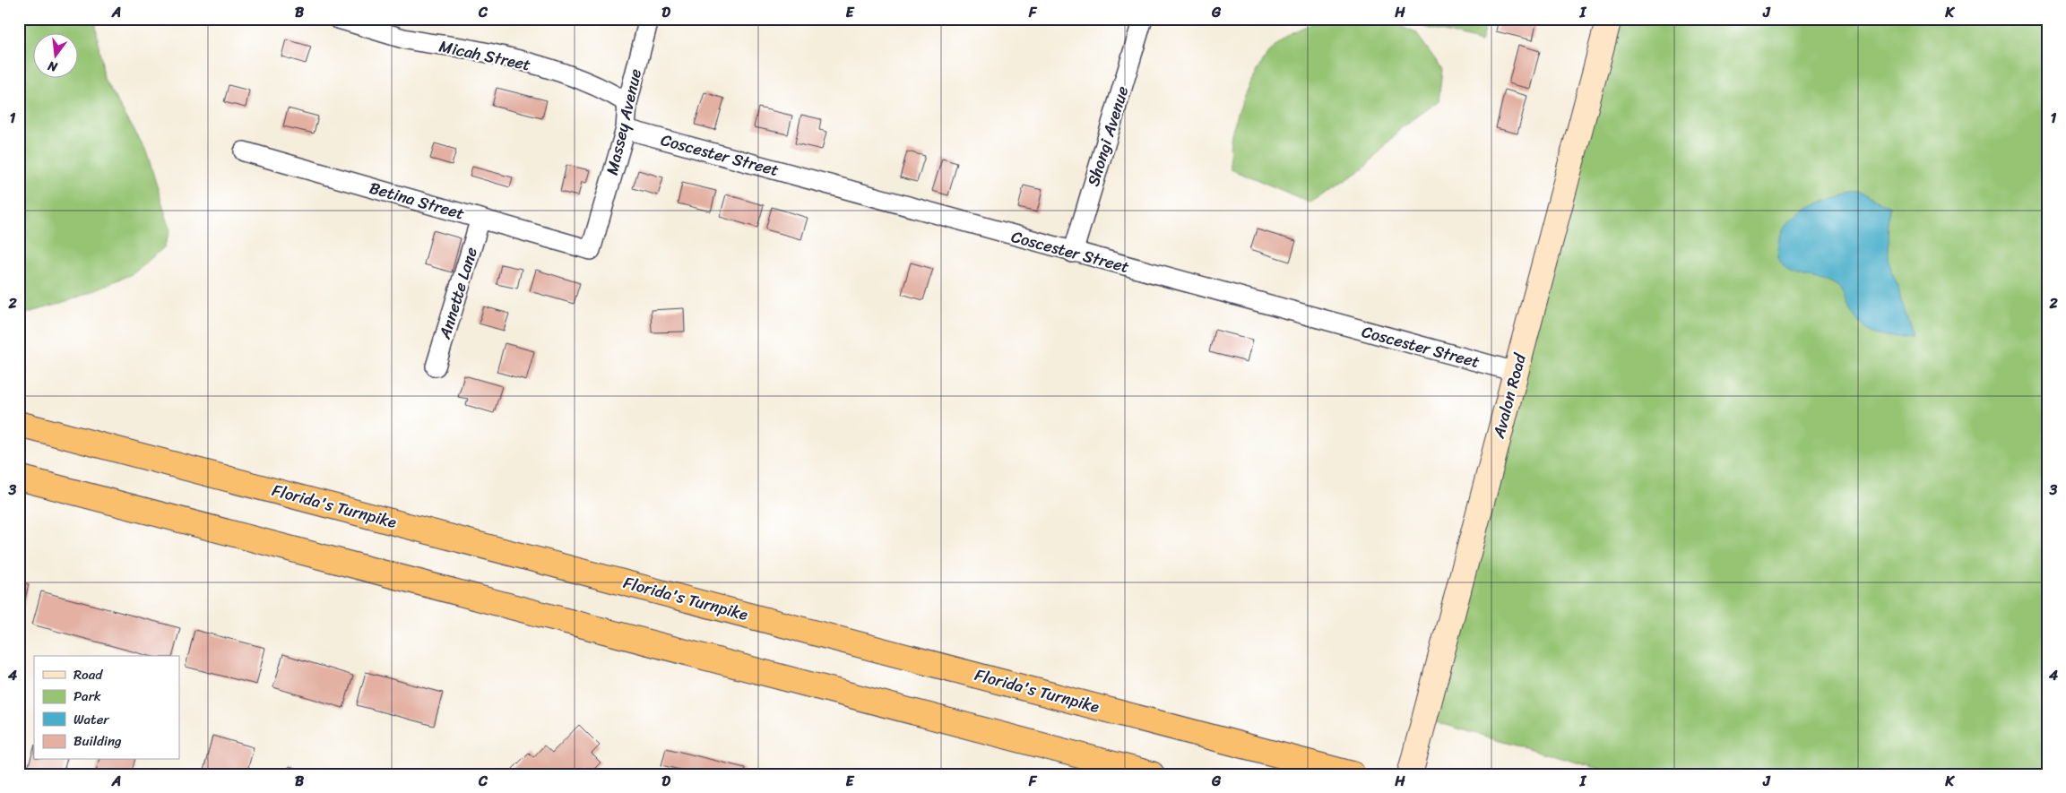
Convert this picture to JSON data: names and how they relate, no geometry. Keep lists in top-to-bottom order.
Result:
{
  "streets": {
    "highway": ["Florida's Turnpike"],
    "main road": ["Avalon Road"],
    "street": [
      "Micah Street",
      "Massey Avenue",
      "Shongi Avenue",
      "Coscester Street",
      "Betina Street",
      "Annette Lane"
    ]
  },
  "crossings": [
    ["Micah Street", "Massey Avenue"],
    ["Massey Avenue", "Coscester Street"],
    ["Massey Avenue", "Betina Street"],
    ["Shongi Avenue", "Coscester Street"],
    ["Coscester Street", "Avalon Road"],
    ["Betina Street", "Annette Lane"]
  ],
  "legend": [
    "Road",
    "Park",
    "Water",
    "Building"
  ],
  "north": "bottom",
  "grid": {
    "columns": [
      "A",
      "B",
      "C",
      "D",
      "E",
      "F",
      "G",
      "H",
      "I",
      "J",
      "K"
    ],
    "rows": [
      "1",
      "2",
      "3",
      "4"
    ]
  }
}
